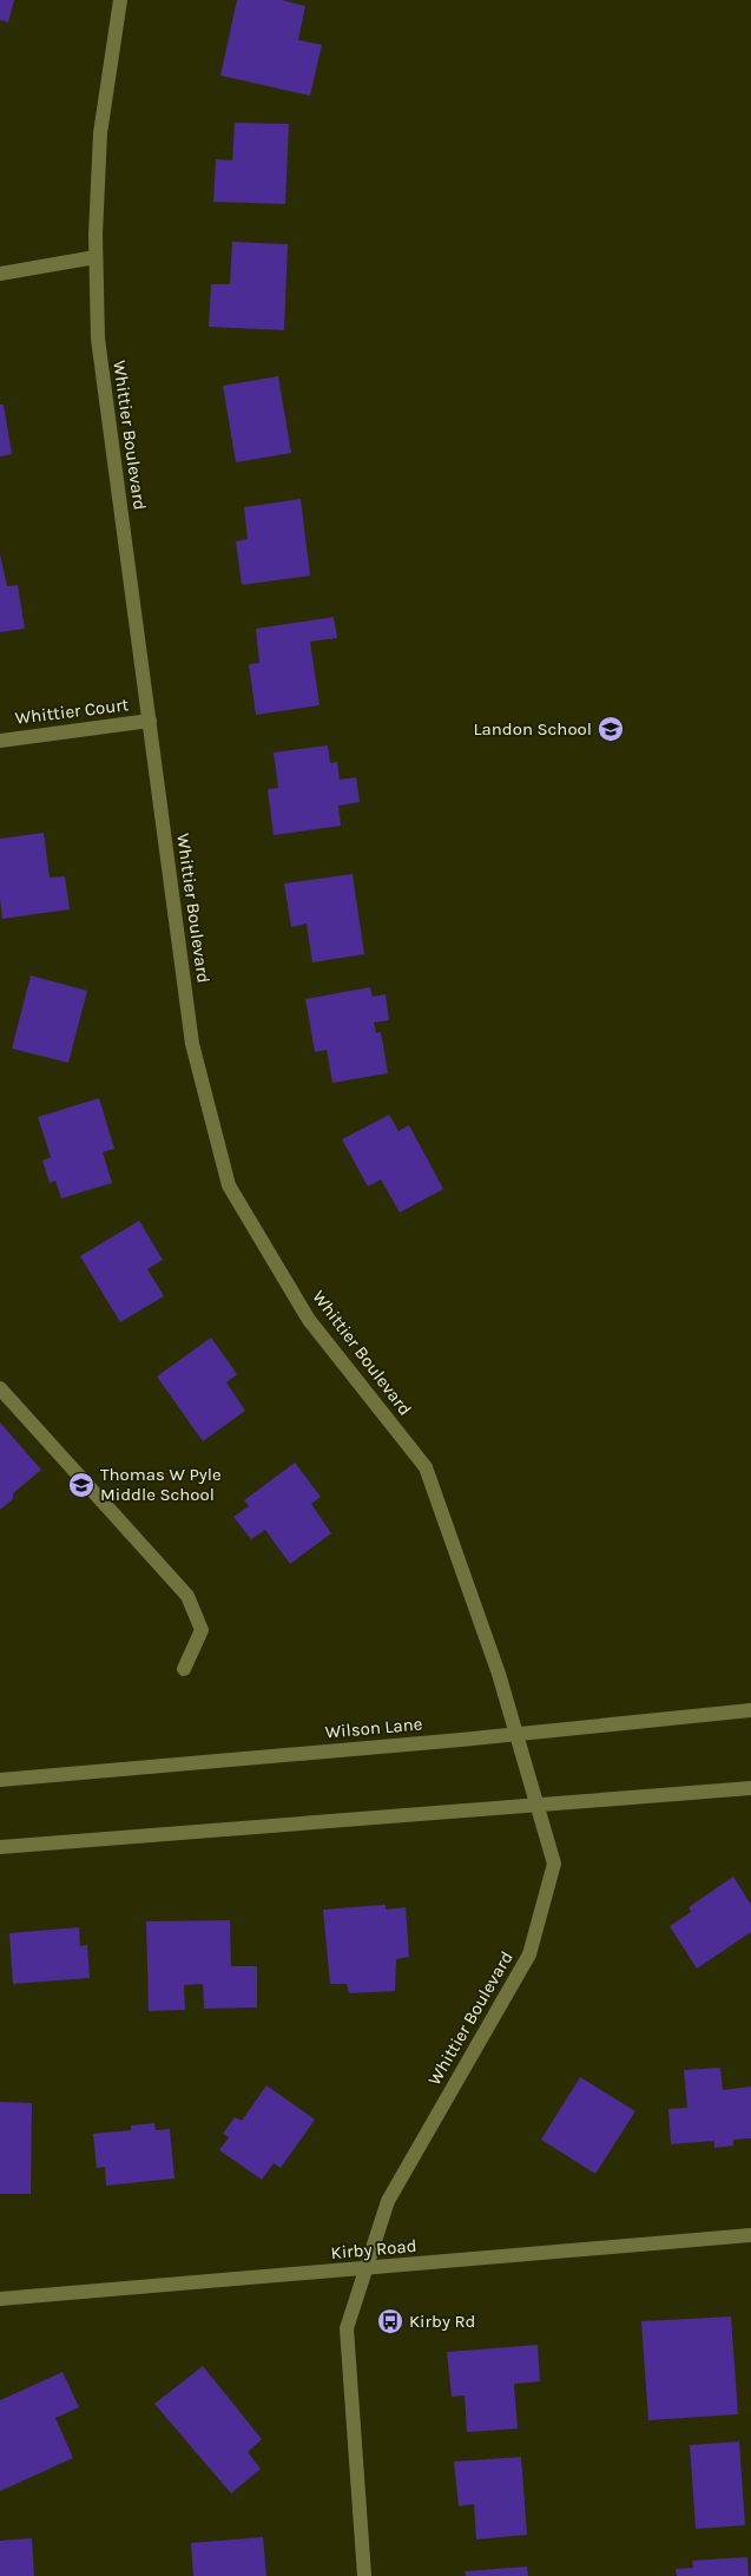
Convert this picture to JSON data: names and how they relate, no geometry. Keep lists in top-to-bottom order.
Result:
{
  "streets": {
    "street": [
      "Whittier Boulevard",
      "Whittier Court",
      "Wilson Lane",
      "Kirby Road"
    ]
  },
  "crossings": [
    ["Whittier Boulevard", "Whittier Court"],
    ["Whittier Boulevard", "Wilson Lane"],
    ["Whittier Boulevard", "Kirby Road"]
  ],
  "places": {
    "school or university": ["Landon School", "Thomas W Pyle Middle School"],
    "bus stop": ["Kirby Rd"]
  }
}
